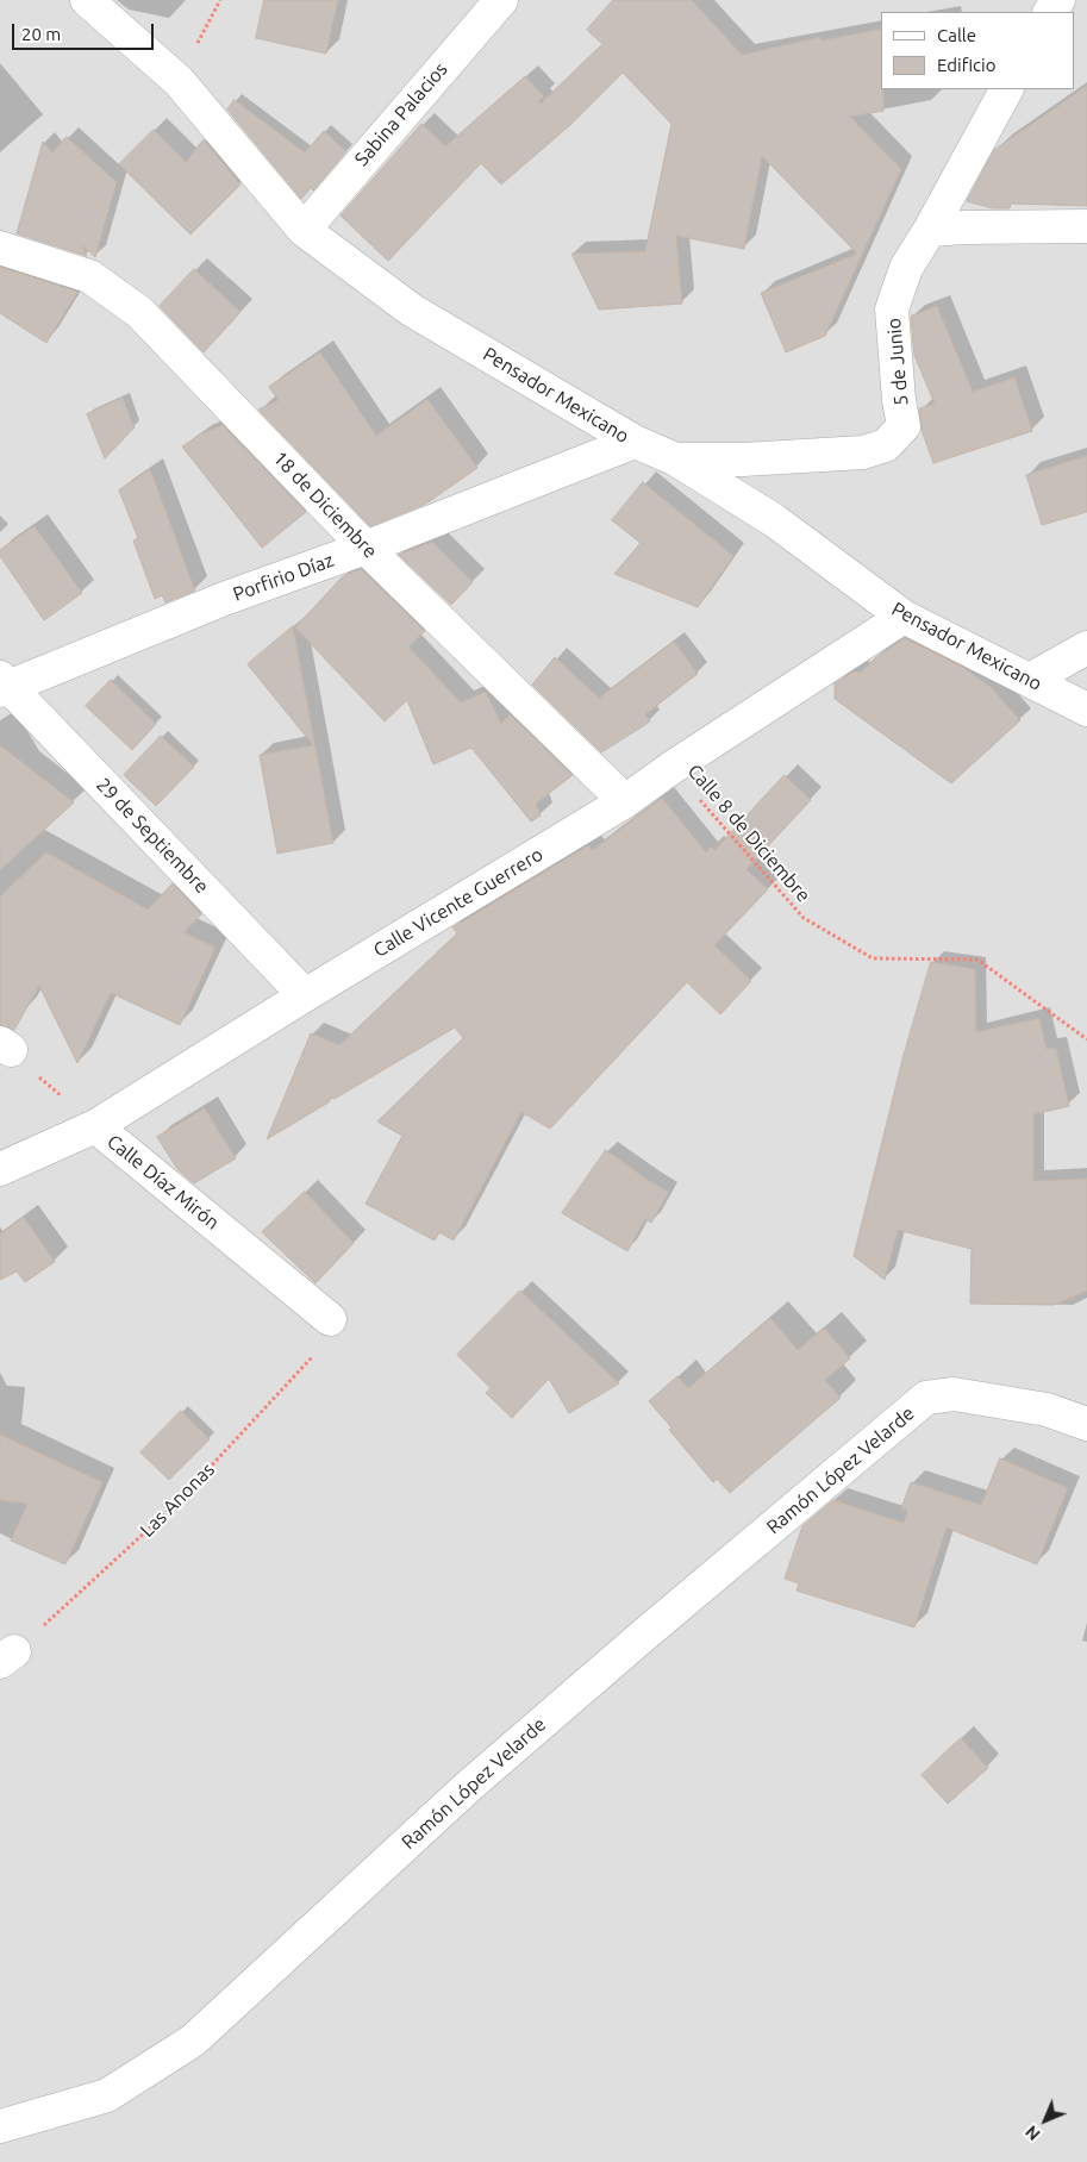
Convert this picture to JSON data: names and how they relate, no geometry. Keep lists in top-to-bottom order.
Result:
{
  "streets": {
    "street": [
      "Sabina Palacios",
      "5 de Junio",
      "Pensador Mexicano",
      "18 de Diciembre",
      "Porfirio Díaz",
      "29 de Septiembre",
      "Calle Vicente Guerrero",
      "Calle Díaz Mirón",
      "Ramón López Velarde"
    ],
    "path": ["Calle 8 de Diciembre", "Las Anonas"]
  },
  "crossings": [
    ["Sabina Palacios", "Pensador Mexicano"],
    ["5 de Junio", "Pensador Mexicano"],
    ["Pensador Mexicano", "Porfirio Díaz"],
    ["Pensador Mexicano", "Calle Vicente Guerrero"],
    ["18 de Diciembre", "Porfirio Díaz"],
    ["18 de Diciembre", "Calle Vicente Guerrero"],
    ["Porfirio Díaz", "29 de Septiembre"],
    ["Calle 8 de Diciembre", "Calle Vicente Guerrero"],
    ["29 de Septiembre", "Calle Vicente Guerrero"],
    ["Calle Vicente Guerrero", "Calle Díaz Mirón"],
    ["Calle Díaz Mirón", "Las Anonas"]
  ],
  "legend": ["Calle", "Edificio"],
  "scale_bar": "20 m",
  "north": "bottom left"
}
